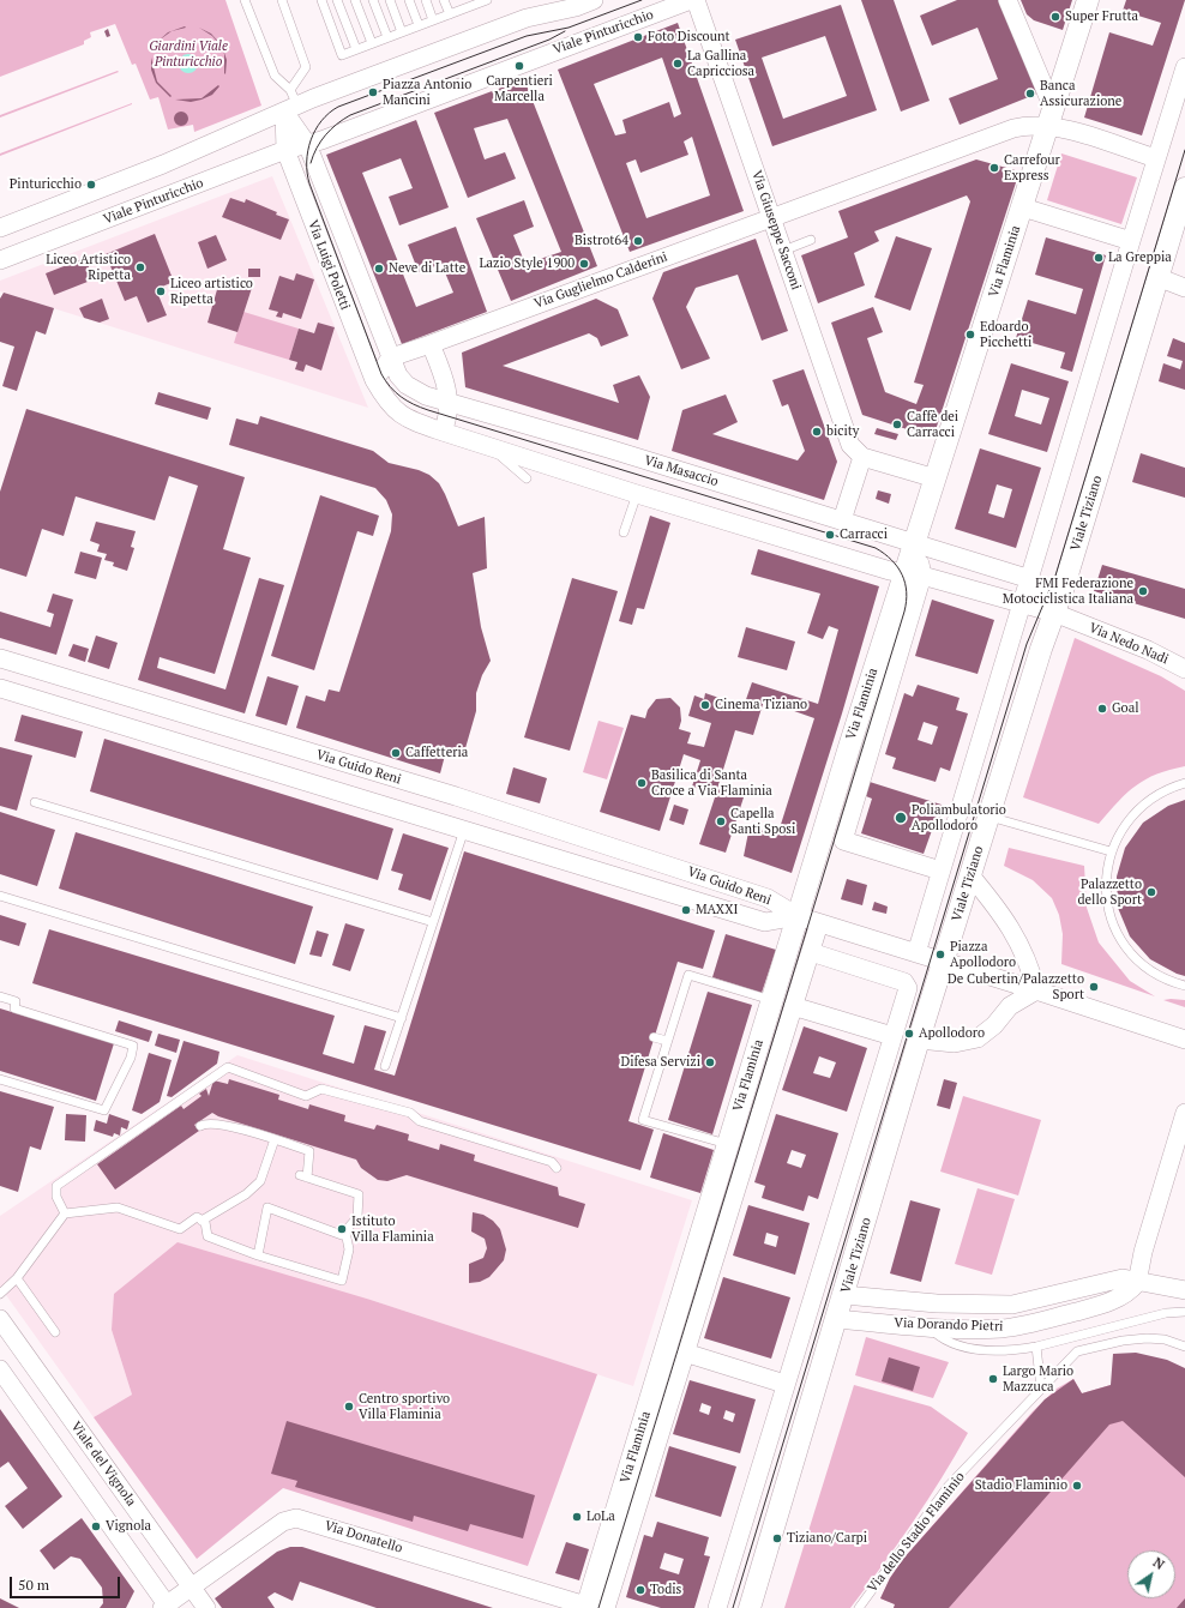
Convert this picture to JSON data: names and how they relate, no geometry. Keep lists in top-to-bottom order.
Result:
{
  "streets": {
    "street": [
      "Viale Pinturicchio",
      "Via Giuseppe Sacconi",
      "Via Flaminia",
      "Via Luigi Poletti",
      "Via Guglielmo Calderini",
      "Via Masaccio",
      "Viale Tiziano",
      "Via Nedo Nadi",
      "Via Guido Reni",
      "Via Dorando Pietri",
      "Viale del Vignola",
      "Via Donatello"
    ],
    "lane": ["Via dello Stadio Flaminio"]
  },
  "crossings": [
    ["Viale Pinturicchio", "Via Luigi Poletti"],
    ["Via Giuseppe Sacconi", "Via Guglielmo Calderini"],
    ["Via Flaminia", "Via Guglielmo Calderini"],
    ["Via Flaminia", "Via Masaccio"],
    ["Via Flaminia", "Via Nedo Nadi"],
    ["Via Flaminia", "Via Guido Reni"],
    ["Via Flaminia", "Via Donatello"],
    ["Via Luigi Poletti", "Via Guglielmo Calderini"],
    ["Via Luigi Poletti", "Via Masaccio"],
    ["Viale Tiziano", "Via Nedo Nadi"],
    ["Viale Tiziano", "Via Dorando Pietri"],
    ["Viale del Vignola", "Via Donatello"]
  ],
  "parks": ["Giardini Viale Pinturicchio"],
  "places": [
    "Super Frutta",
    "Foto Discount",
    "La Gallina Capricciosa",
    "Carpentieri Marcella",
    "Piazza Antonio Mancini",
    "Banca Assicurazione",
    "Carrefour Express",
    "Pinturicchio",
    "Bistrot64",
    "La Greppia",
    "Lazio Style 1900",
    "Liceo Artistico Ripetta",
    "Neve di Latte",
    "Liceo artistico Ripetta",
    "Edoardo Picchetti",
    "Caffè dei Carracci",
    "bicity",
    "Carracci",
    "FMI Federazione Motociclistica Italiana",
    "Cinema Tiziano",
    "Goal",
    "Caffetteria",
    "Basilica di Santa Croce a Via Flaminia",
    "Poliambulatorio Apollodoro",
    "Capella Santi Sposi",
    "Palazzetto dello Sport",
    "MAXXI",
    "Piazza Apollodoro",
    "De Cubertin/Palazzetto Sport",
    "Apollodoro",
    "Difesa Servizi",
    "Istituto Villa Flaminia",
    "Largo Mario Mazzuca",
    "Centro sportivo Villa Flaminia",
    "Stadio Flaminio",
    "LoLa",
    "Vignola",
    "Tiziano/Carpi",
    "Todis"
  ],
  "scale_bar": "50 m",
  "north": "top right"
}
